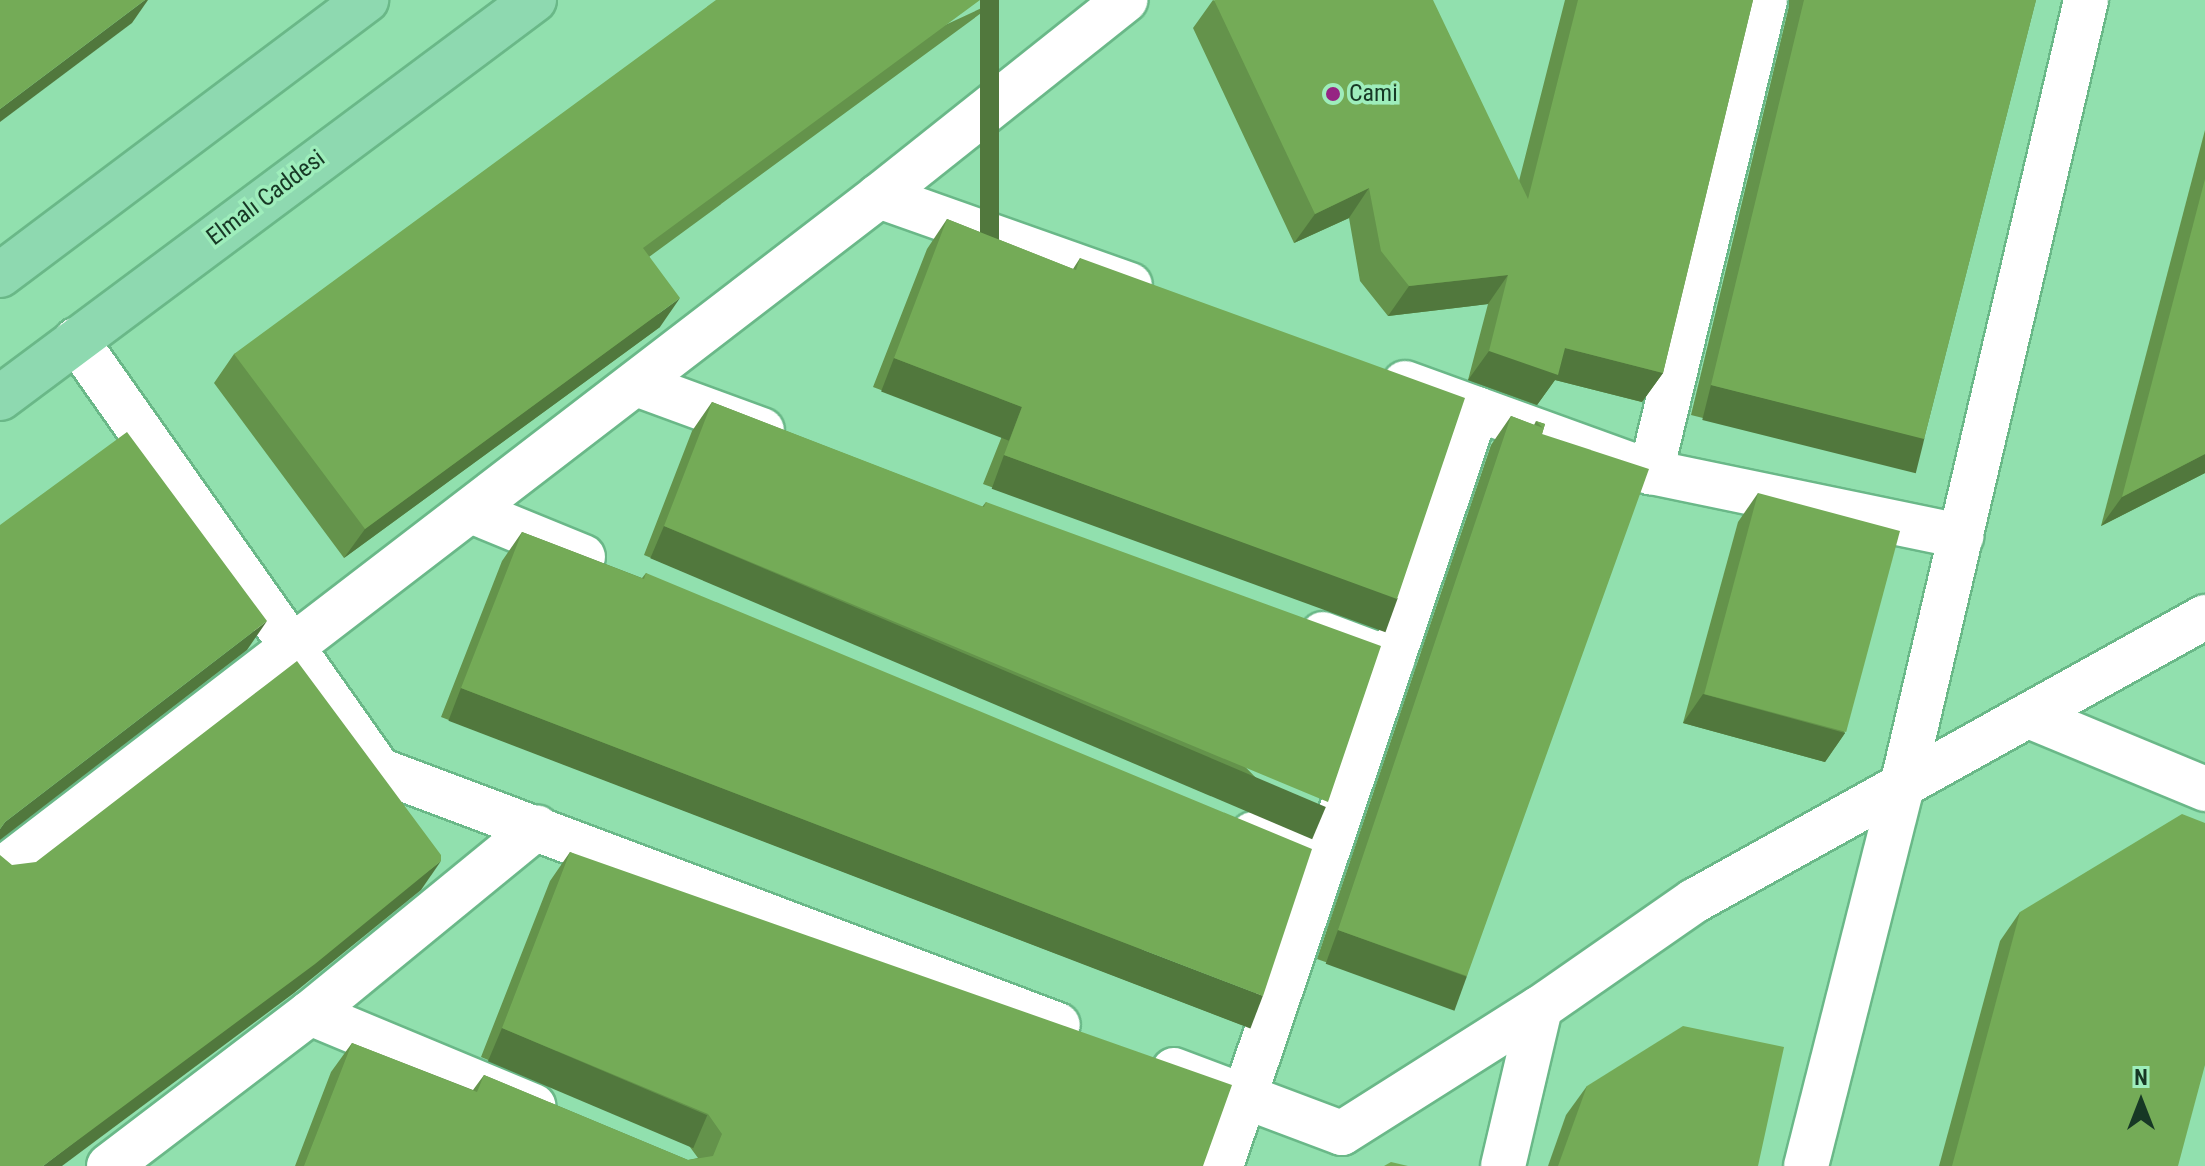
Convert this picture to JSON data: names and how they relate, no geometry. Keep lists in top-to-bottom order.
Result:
{
  "streets": {
    "main road": ["Elmalı Caddesi"]
  },
  "places": ["Cami"],
  "north": "top"
}
